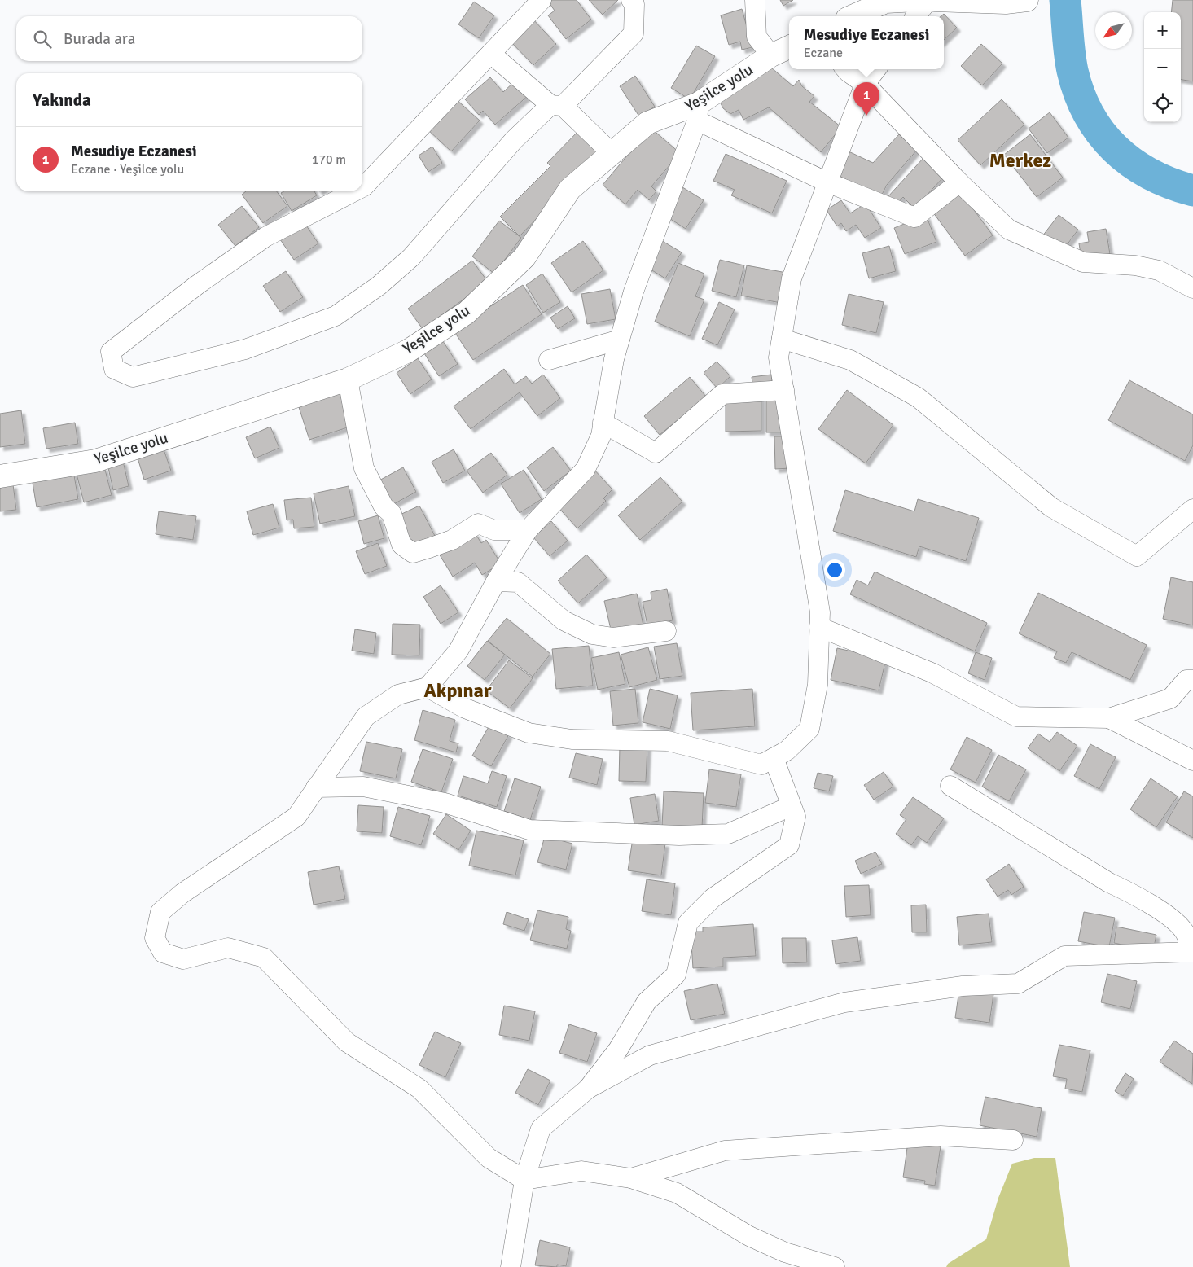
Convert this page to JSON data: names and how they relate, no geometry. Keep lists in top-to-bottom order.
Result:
{
  "streets": {
    "main road": ["Yeşilce yolu"]
  },
  "districts": ["Merkez", "Akpınar"],
  "north": "bottom left",
  "page": {
    "map_buttons": ["+", "−"],
    "popup": ["Mesudiye Eczanesi", "Eczane"],
    "search": "Burada ara",
    "heading": "Yakında",
    "pins": "1",
    "list": [
      {
        "mark": "1",
        "name": "Mesudiye Eczanesi",
        "note": "Eczane · Yeşilce yolu",
        "value": "170 m"
      }
    ]
  }
}
